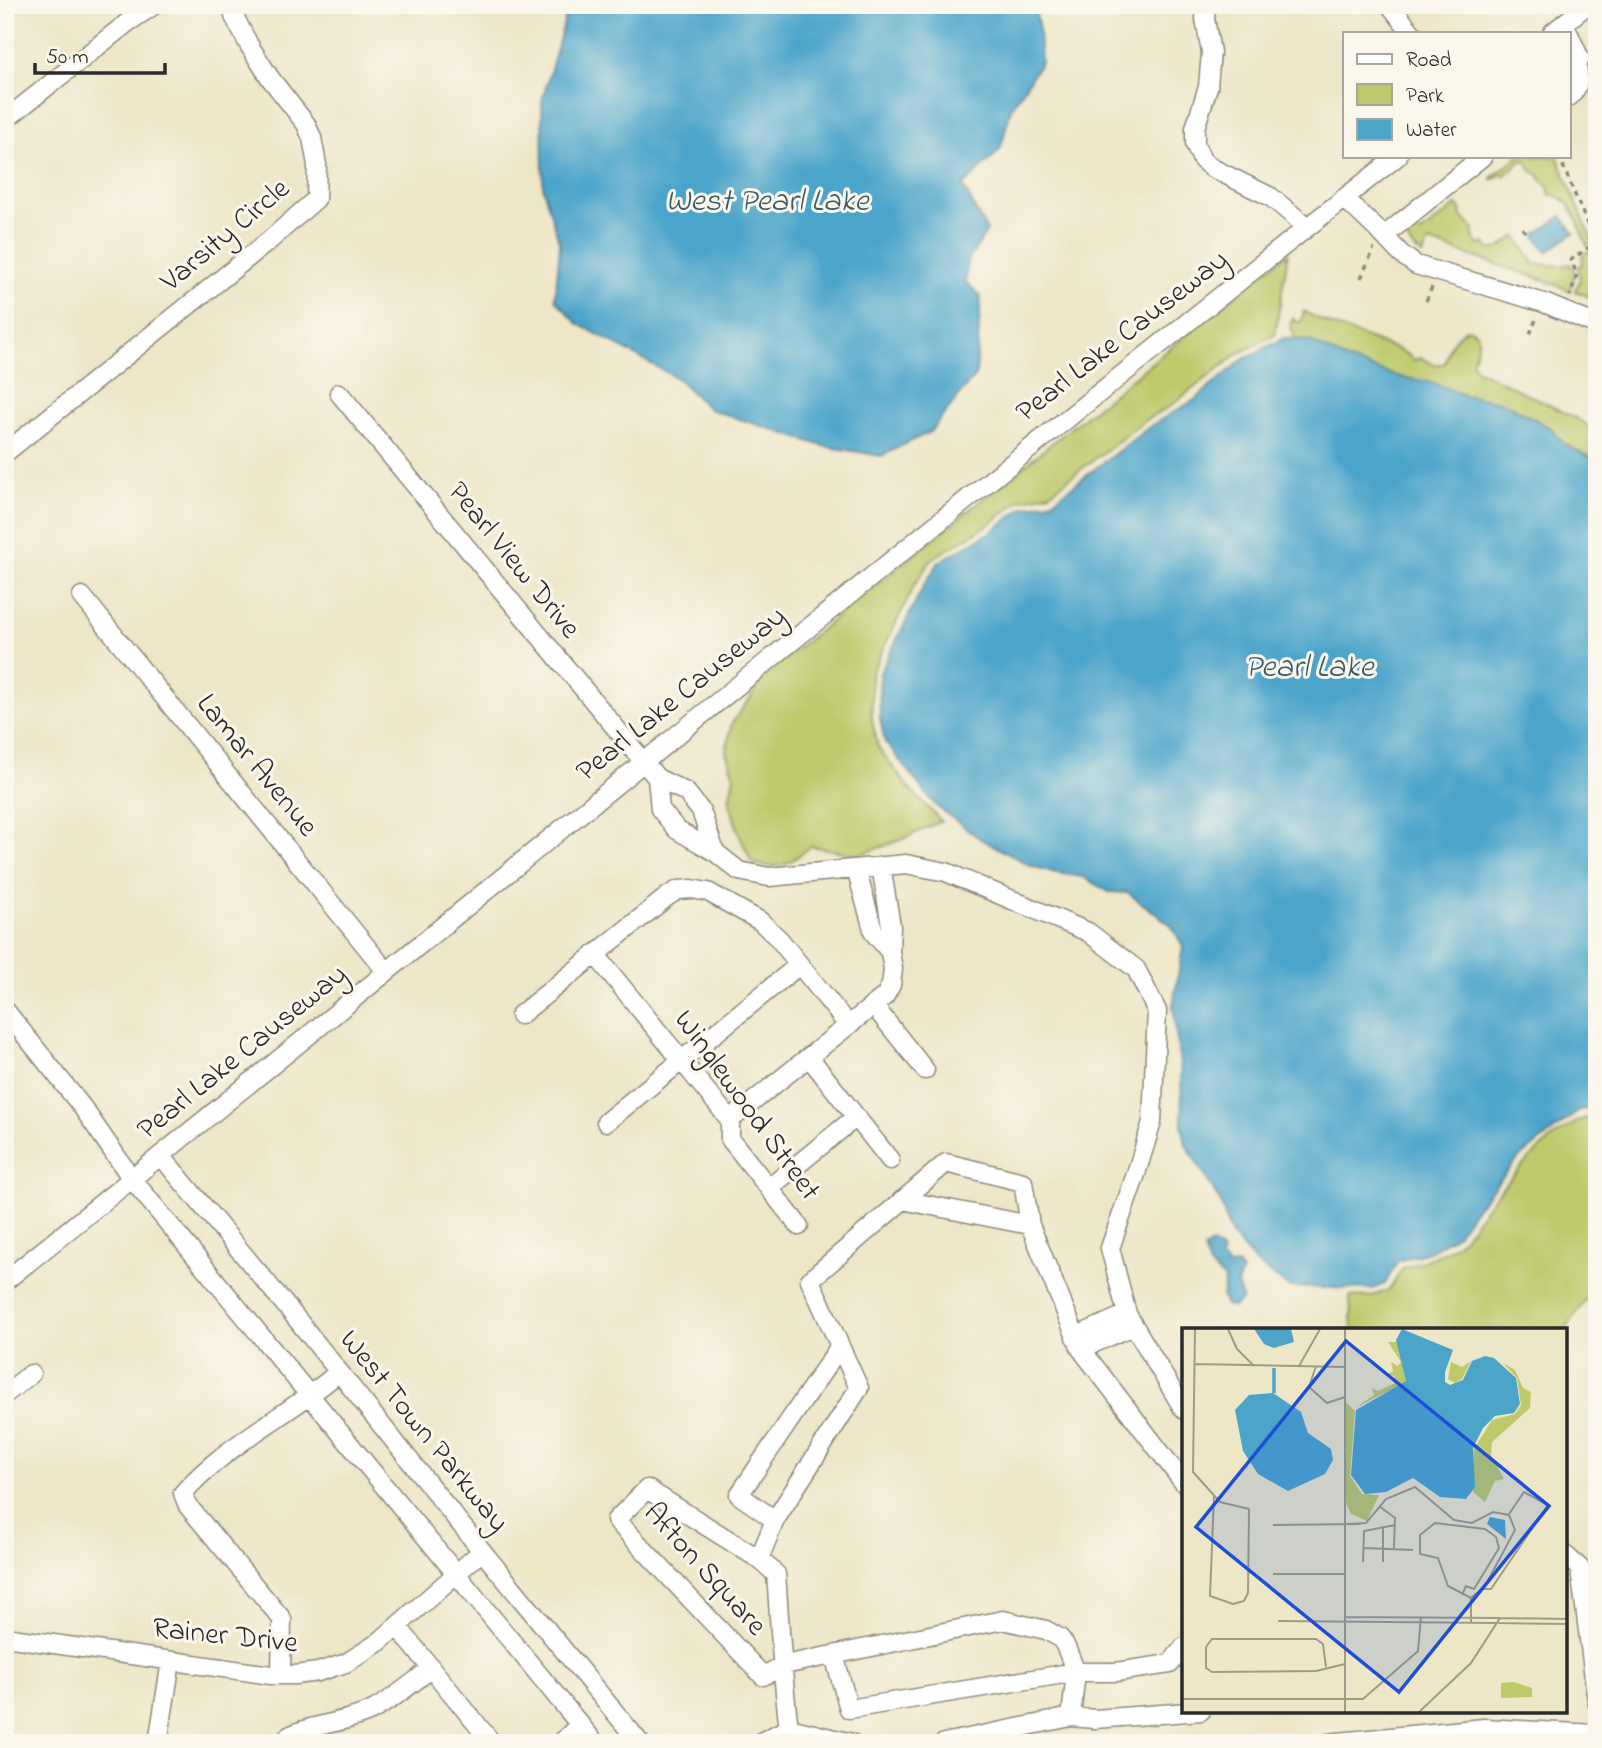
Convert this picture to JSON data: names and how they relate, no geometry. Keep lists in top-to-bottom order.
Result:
{
  "streets": {
    "street": [
      "Varsity Circle",
      "Pearl Lake Causeway",
      "Pearl View Drive",
      "Lamar Avenue",
      "Winglewood Street",
      "West Town Parkway",
      "Afton Square",
      "Rainer Drive"
    ]
  },
  "crossings": [
    ["Pearl Lake Causeway", "Pearl View Drive"],
    ["Pearl Lake Causeway", "Lamar Avenue"],
    ["Pearl Lake Causeway", "West Town Parkway"],
    ["West Town Parkway", "Rainer Drive"]
  ],
  "water": ["West Pearl Lake", "Pearl Lake"],
  "legend": ["Road", "Park", "Water"],
  "scale_bar": "50 m"
}
